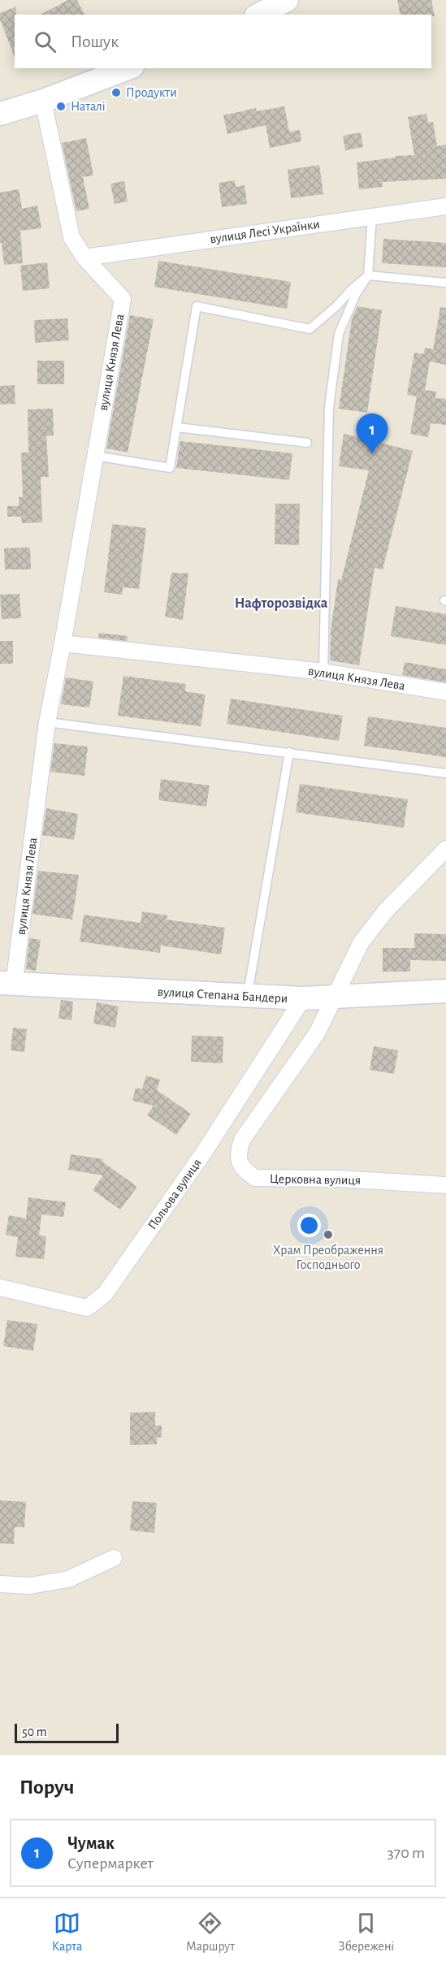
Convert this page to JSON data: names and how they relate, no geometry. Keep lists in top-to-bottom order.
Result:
{
  "streets": {
    "street": [
      "вулиця Лесі Українки",
      "вулиця Князя Лева",
      "вулиця Степана Бандери",
      "Церковна вулиця",
      "Польова вулиця"
    ]
  },
  "crossings": [
    ["вулиця Лесі Українки", "вулиця Князя Лева"],
    ["вулиця Князя Лева", "вулиця Степана Бандери"],
    ["вулиця Степана Бандери", "Церковна вулиця"],
    ["вулиця Степана Бандери", "Польова вулиця"]
  ],
  "districts": ["Нафторозвідка"],
  "places": ["Продукти", "Наталi", "Храм Преображення Господнього"],
  "scale_bar": "50 m",
  "page": {
    "search": "Пошук",
    "pins": "1",
    "scale": "50 m",
    "heading": "Поруч",
    "list": [
      {
        "mark": "1",
        "name": "Чумак",
        "note": "Супермаркет",
        "value": "370 m"
      }
    ],
    "nav": ["Карта", "Маршрут", "Збережені"]
  }
}
